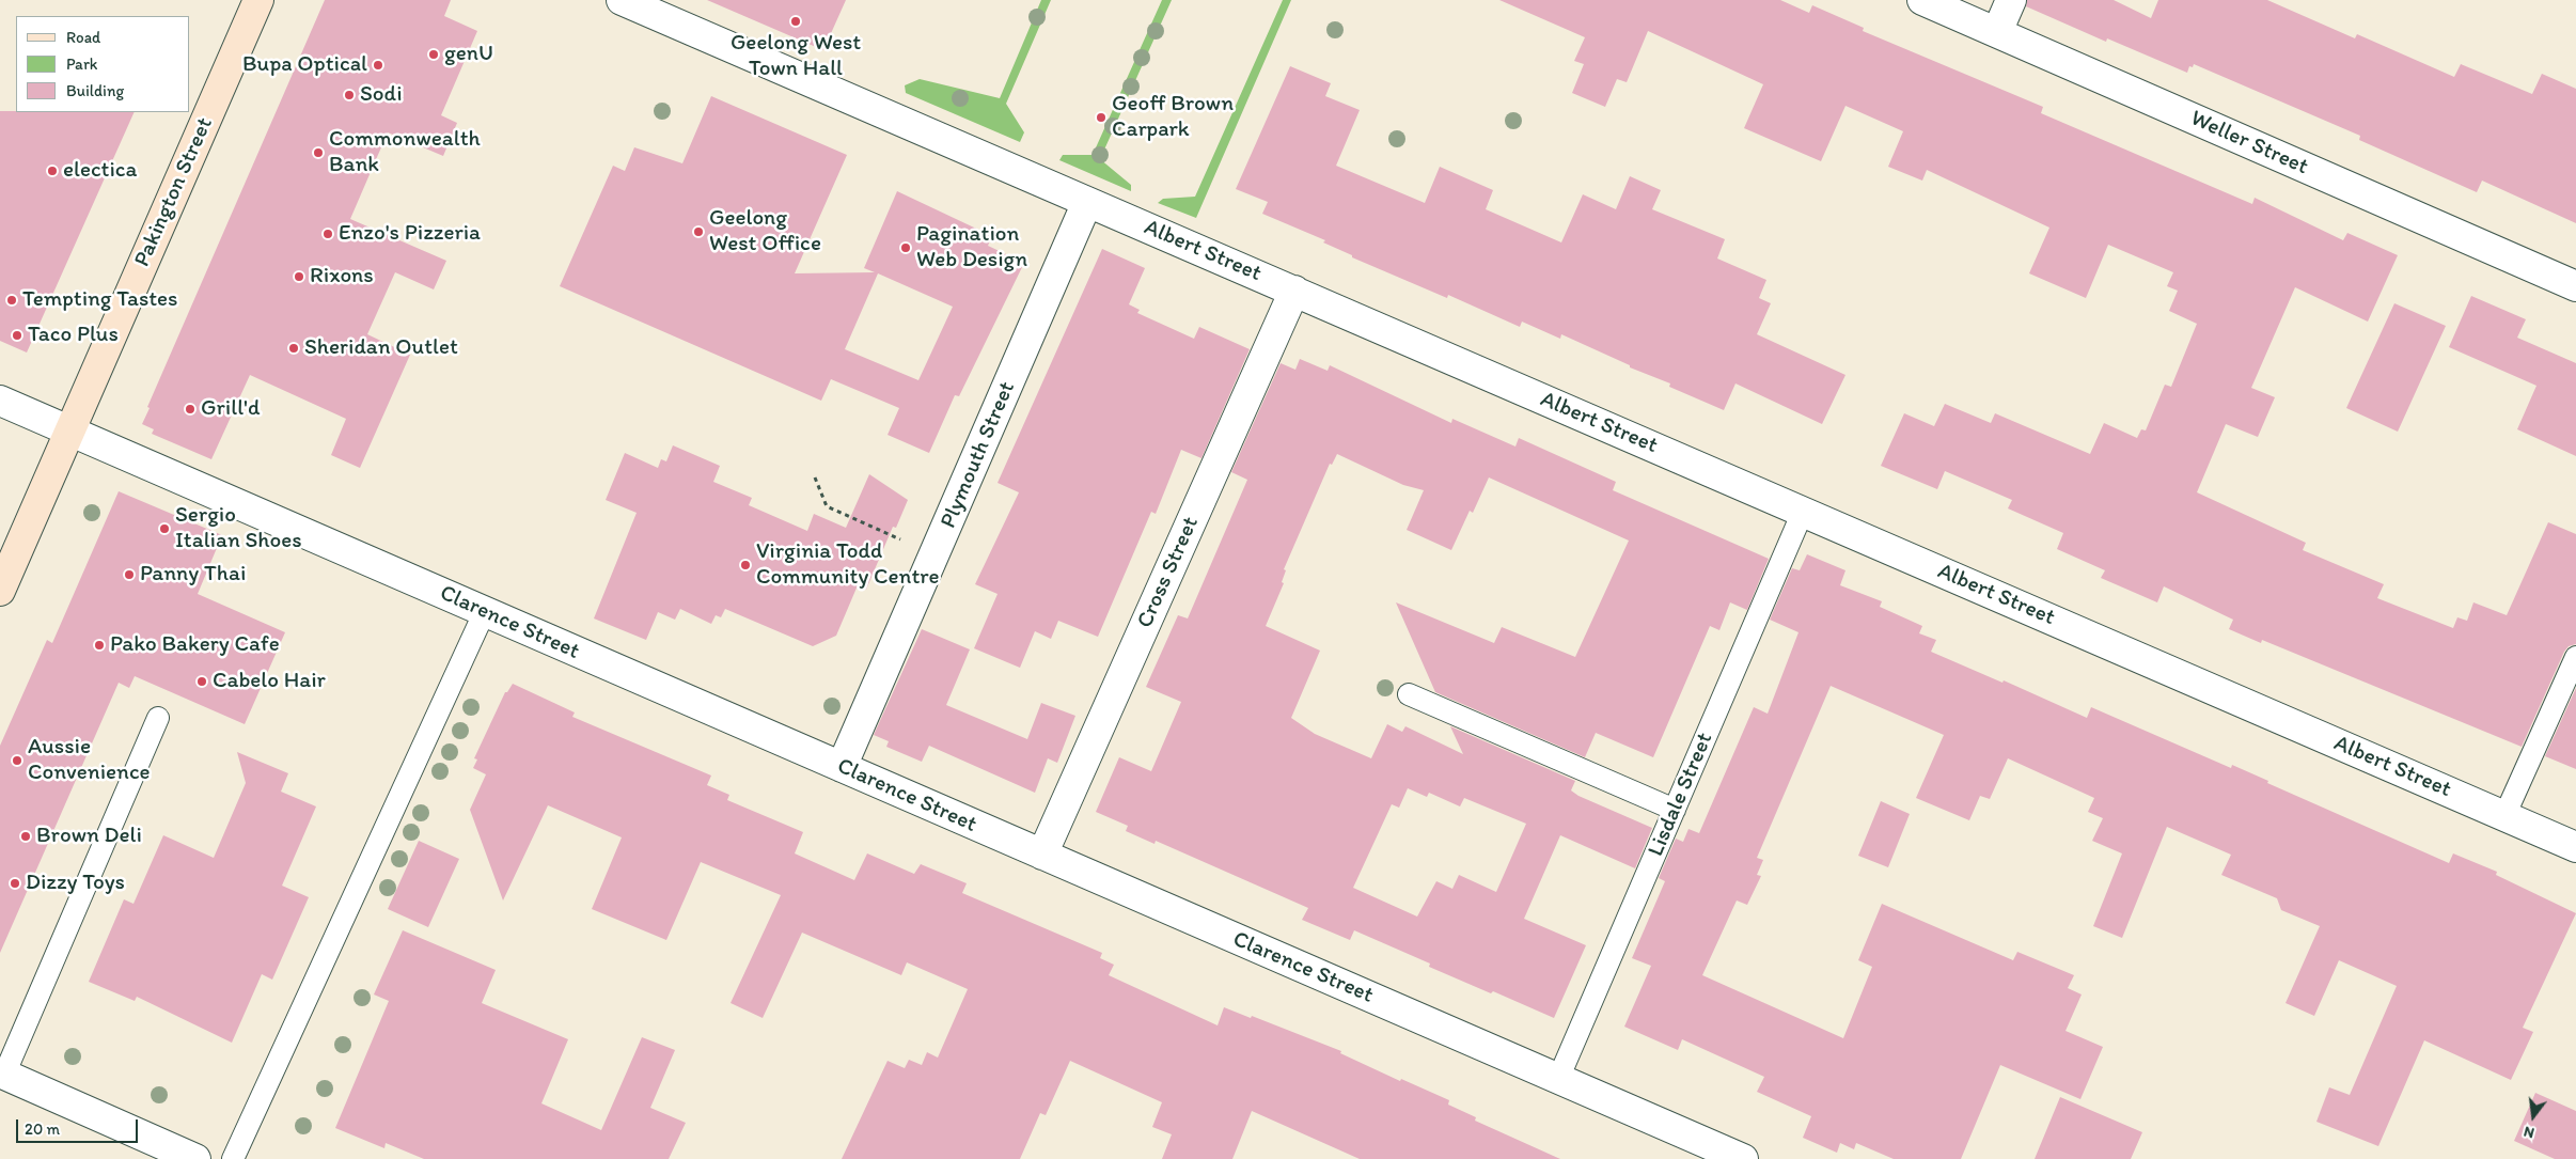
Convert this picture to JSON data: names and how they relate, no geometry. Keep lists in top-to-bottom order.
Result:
{
  "streets": {
    "street": [
      "Weller Street",
      "Pakington Street",
      "Albert Street",
      "Plymouth Street",
      "Cross Street",
      "Clarence Street"
    ],
    "lane": ["Lisdale Street"]
  },
  "crossings": [
    ["Pakington Street", "Clarence Street"],
    ["Albert Street", "Plymouth Street"],
    ["Albert Street", "Cross Street"],
    ["Albert Street", "Lisdale Street"],
    ["Plymouth Street", "Clarence Street"],
    ["Cross Street", "Clarence Street"],
    ["Clarence Street", "Lisdale Street"]
  ],
  "places": [
    "Geelong West Town Hall",
    "genU",
    "Bupa Optical",
    "Sodi",
    "Geoff Brown Carpark",
    "Commonwealth Bank",
    "electica",
    "Geelong West Office",
    "Enzo's Pizzeria",
    "Pagination Web Design",
    "Rixons",
    "Tempting Tastes",
    "Taco Plus",
    "Sheridan Outlet",
    "Grill'd",
    "Sergio Italian Shoes",
    "Virginia Todd Community Centre",
    "Panny Thai",
    "Pako Bakery Cafe",
    "Cabelo Hair",
    "Aussie Convenience",
    "Brown Deli",
    "Dizzy Toys"
  ],
  "legend": ["Road", "Park", "Building"],
  "scale_bar": "20 m",
  "north": "bottom"
}
